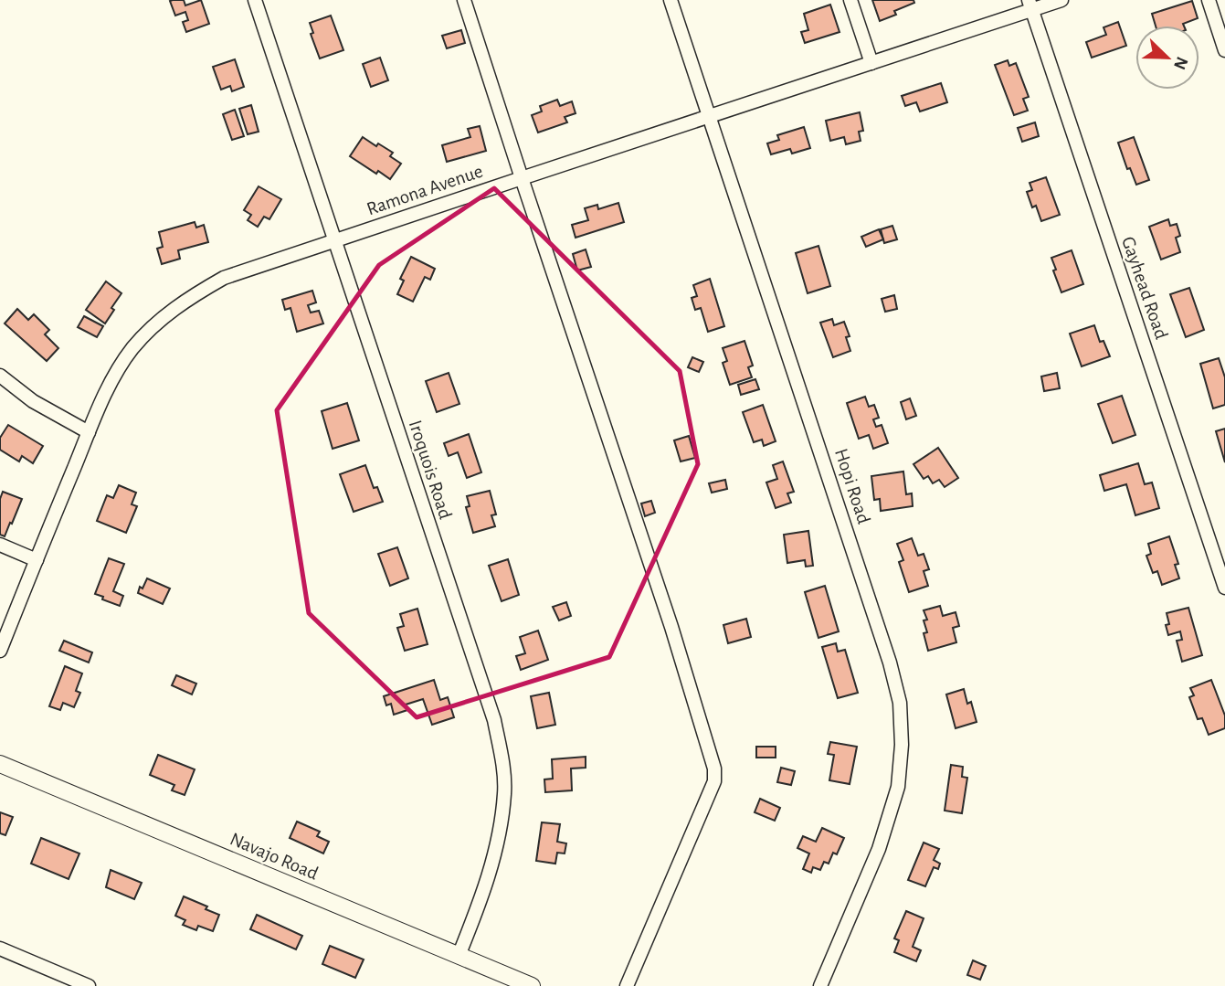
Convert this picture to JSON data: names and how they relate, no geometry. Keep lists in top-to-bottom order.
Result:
{
  "streets": {
    "main road": ["Navajo Road"],
    "street": [
      "Ramona Avenue",
      "Gayhead Road",
      "Iroquois Road",
      "Hopi Road"
    ]
  },
  "crossings": [
    ["Ramona Avenue", "Gayhead Road"],
    ["Ramona Avenue", "Iroquois Road"],
    ["Ramona Avenue", "Hopi Road"],
    ["Iroquois Road", "Navajo Road"]
  ],
  "north": "bottom right"
}
